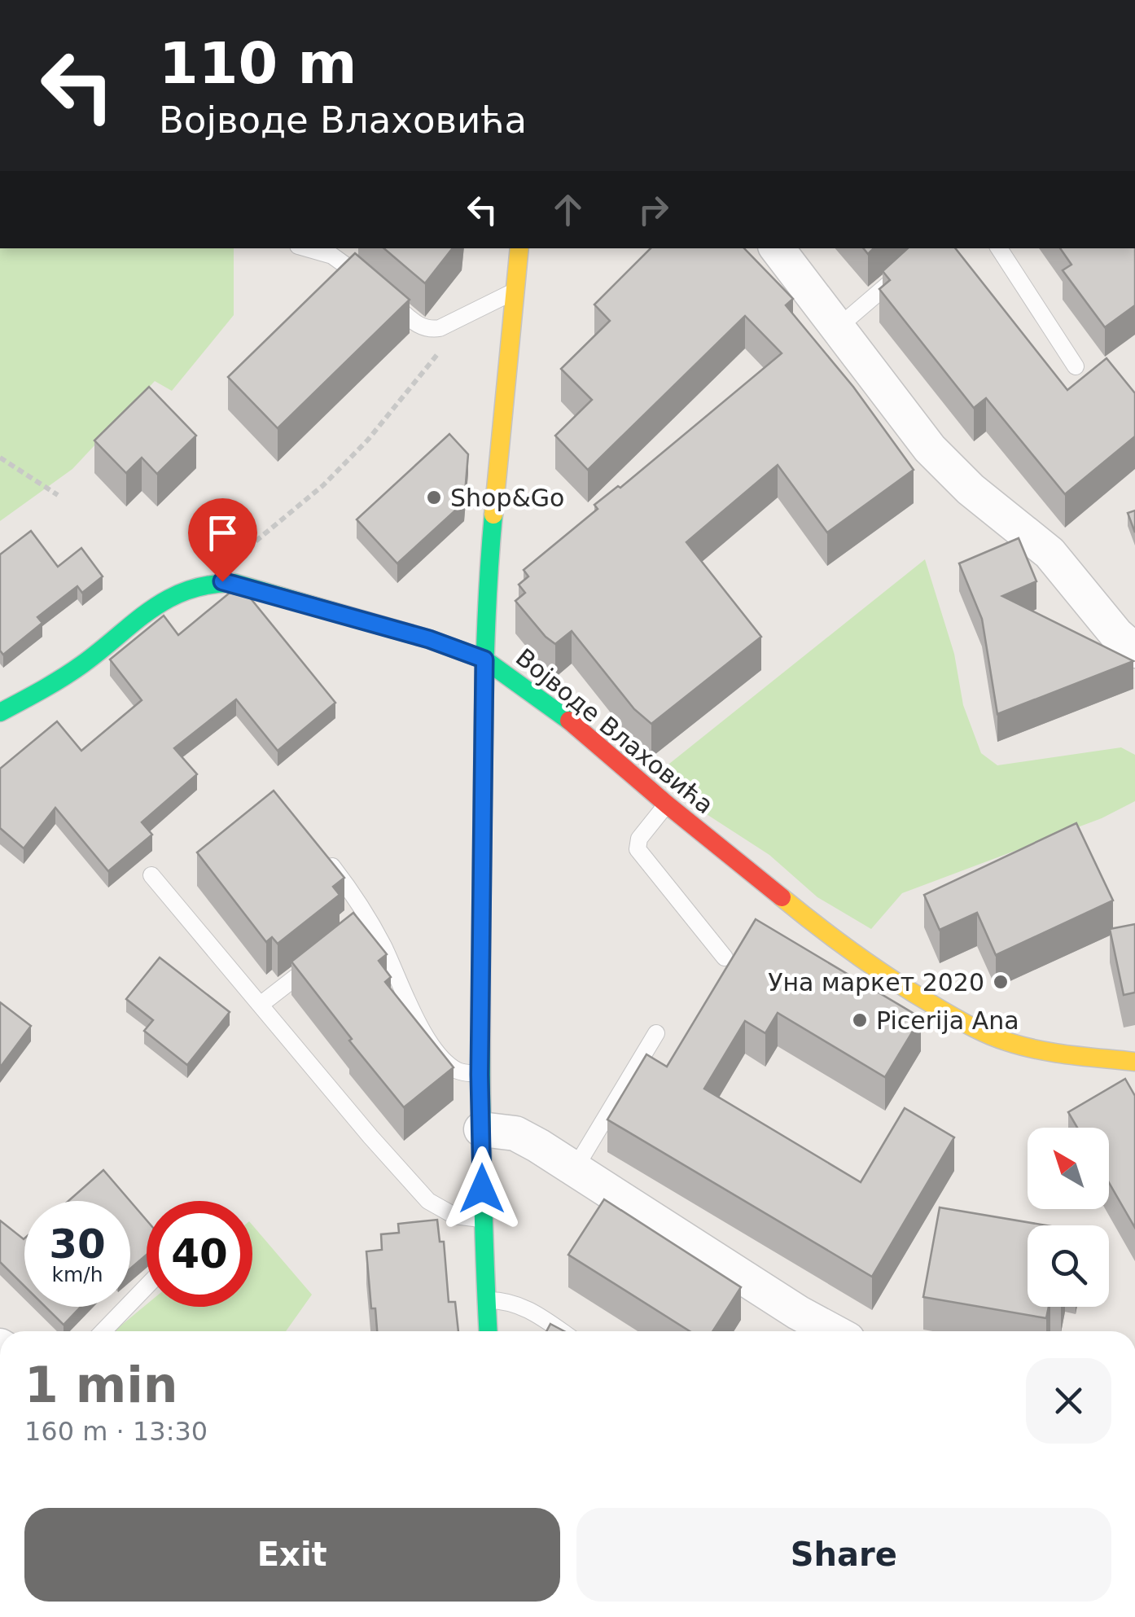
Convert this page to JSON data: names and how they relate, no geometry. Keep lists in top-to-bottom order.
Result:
{
  "streets": {
    "street": ["Војводе Влаховића"]
  },
  "places": ["Shop&Go", "Уна маркет 2020", "Picerija Ana"],
  "north": "top left",
  "page": {
    "turn": ["110 m", "Војводе Влаховића"],
    "speed": "30 km/h",
    "limit": "40",
    "heading": ["1 min", "160 m · 13:30"],
    "buttons": ["Exit", "Share"]
  }
}
